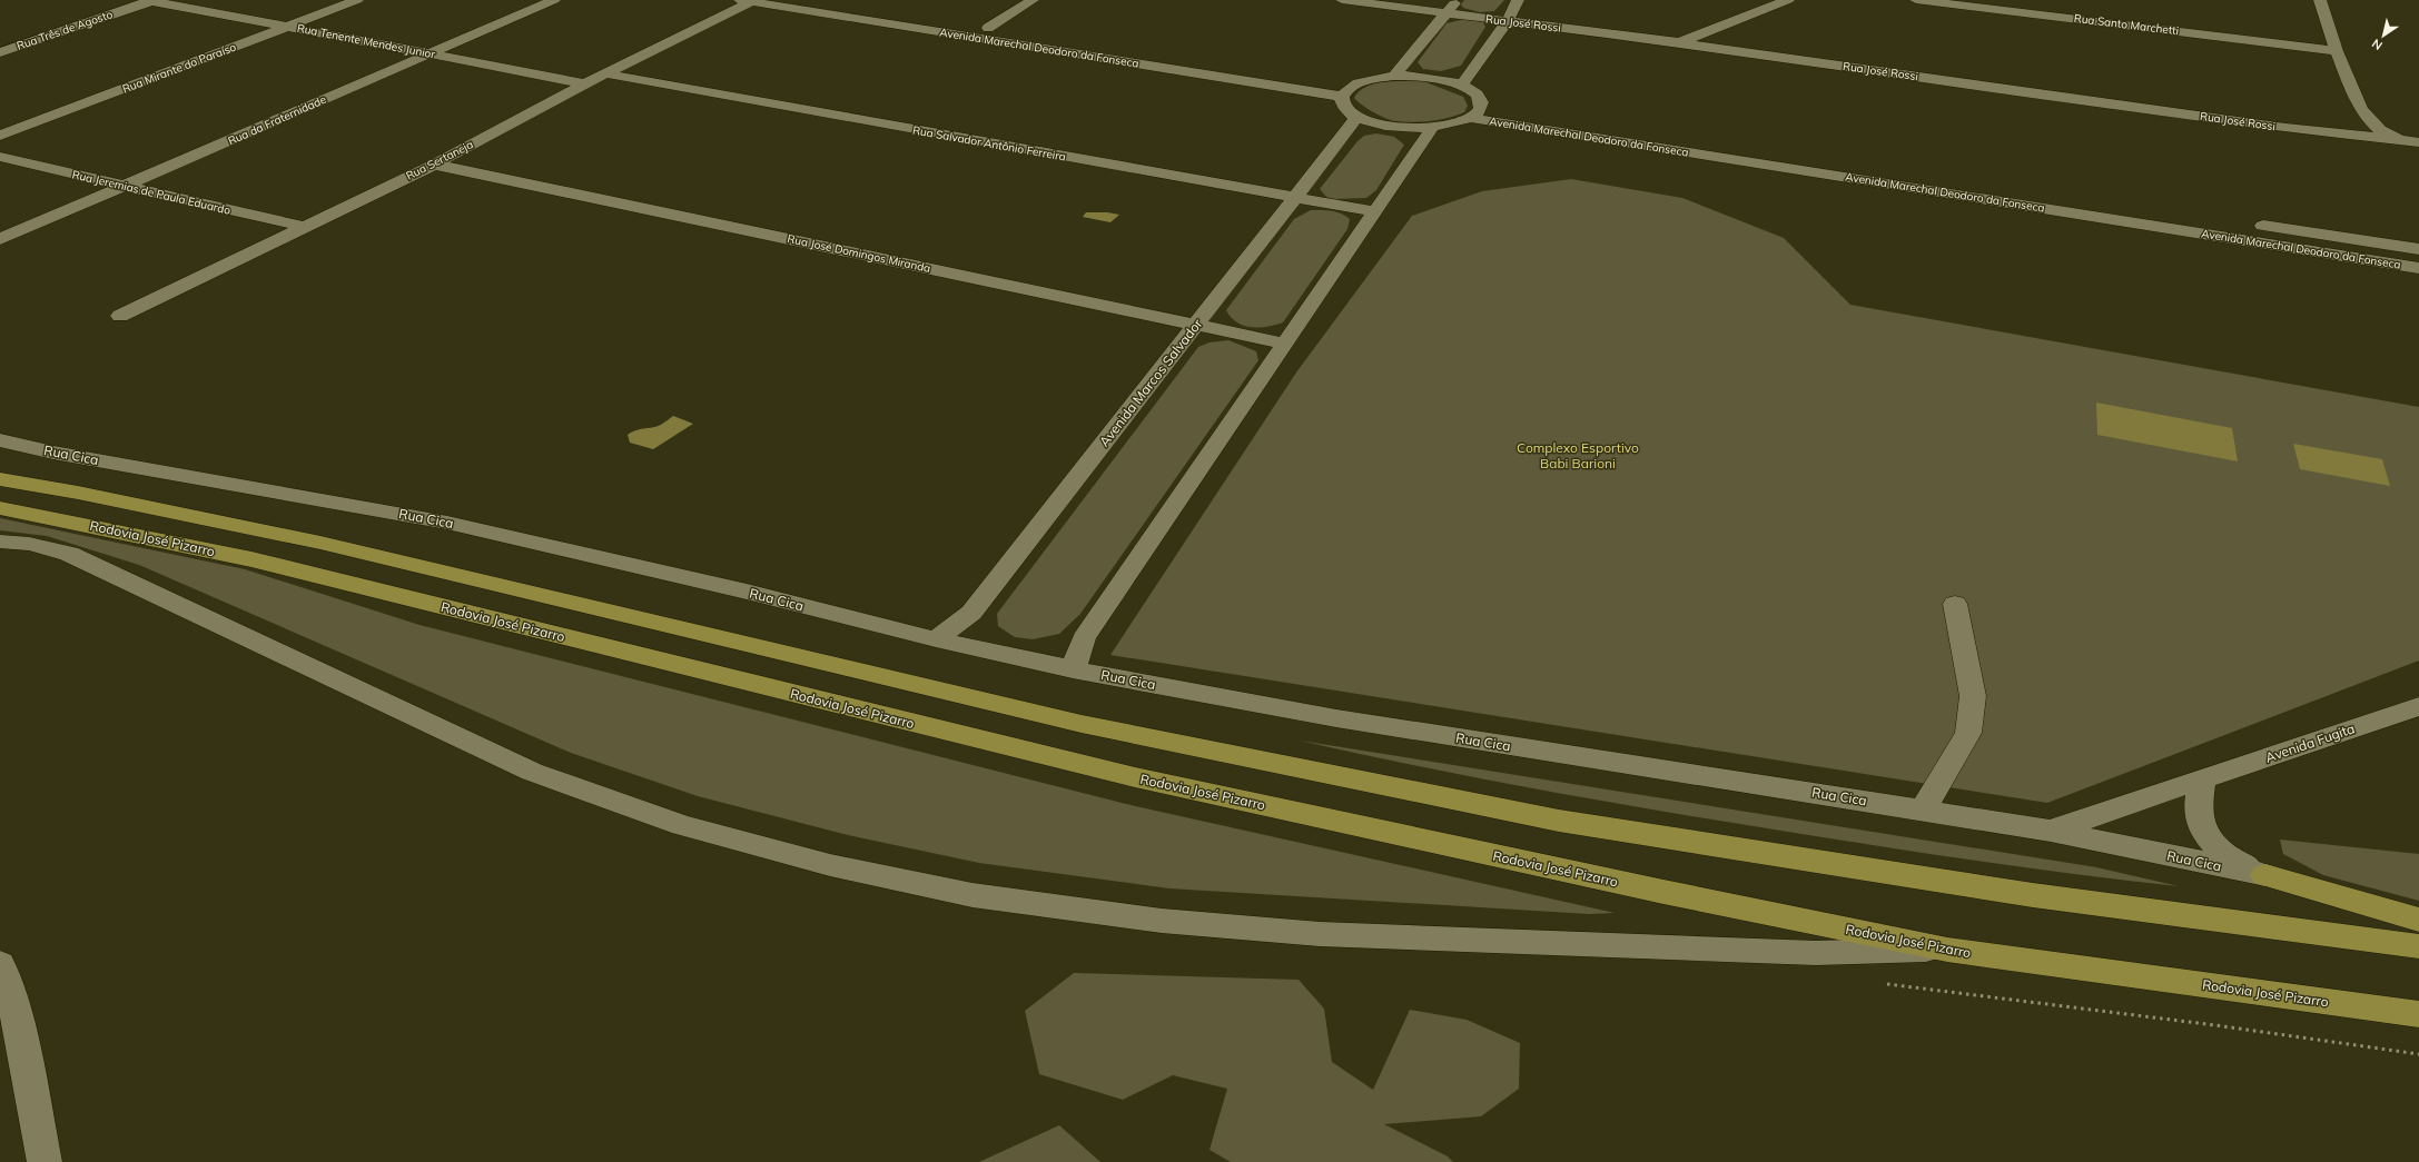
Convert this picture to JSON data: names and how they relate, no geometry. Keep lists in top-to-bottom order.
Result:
{
  "streets": {
    "main road": ["Rodovia José Pizarro"],
    "street": [
      "Rua José Rossi",
      "Rua Santo Marchetti",
      "Rua Três de Agosto",
      "Rua Tenente Mendes Junior",
      "Avenida Marechal Deodoro da Fonseca",
      "Rua Mirante do Paraíso",
      "Rua da Fraternidade",
      "Rua Salvador Antônio Ferreira",
      "Rua Sertaneja",
      "Rua Jeremias de Paula Eduardo",
      "Rua José Domingos Miranda",
      "Avenida Marcos Salvador",
      "Rua Cica",
      "Avenida Fugita"
    ]
  },
  "crossings": [
    ["Rua Três de Agosto", "Rua Tenente Mendes Junior"],
    ["Rua Tenente Mendes Junior", "Rua Mirante do Paraíso"],
    ["Rua Tenente Mendes Junior", "Rua da Fraternidade"],
    ["Rua Tenente Mendes Junior", "Rua Sertaneja"],
    ["Avenida Marechal Deodoro da Fonseca", "Rua Sertaneja"],
    ["Rua da Fraternidade", "Rua Jeremias de Paula Eduardo"],
    ["Rua Salvador Antônio Ferreira", "Rua Sertaneja"],
    ["Rua Salvador Antônio Ferreira", "Avenida Marcos Salvador"],
    ["Rua Sertaneja", "Rua Jeremias de Paula Eduardo"],
    ["Rua Sertaneja", "Rua José Domingos Miranda"],
    ["Rua José Domingos Miranda", "Avenida Marcos Salvador"],
    ["Avenida Marcos Salvador", "Rua Cica"],
    ["Rua Cica", "Avenida Fugita"]
  ],
  "parks": ["Complexo Esportivo Babi Barioni"],
  "north": "bottom left"
}
